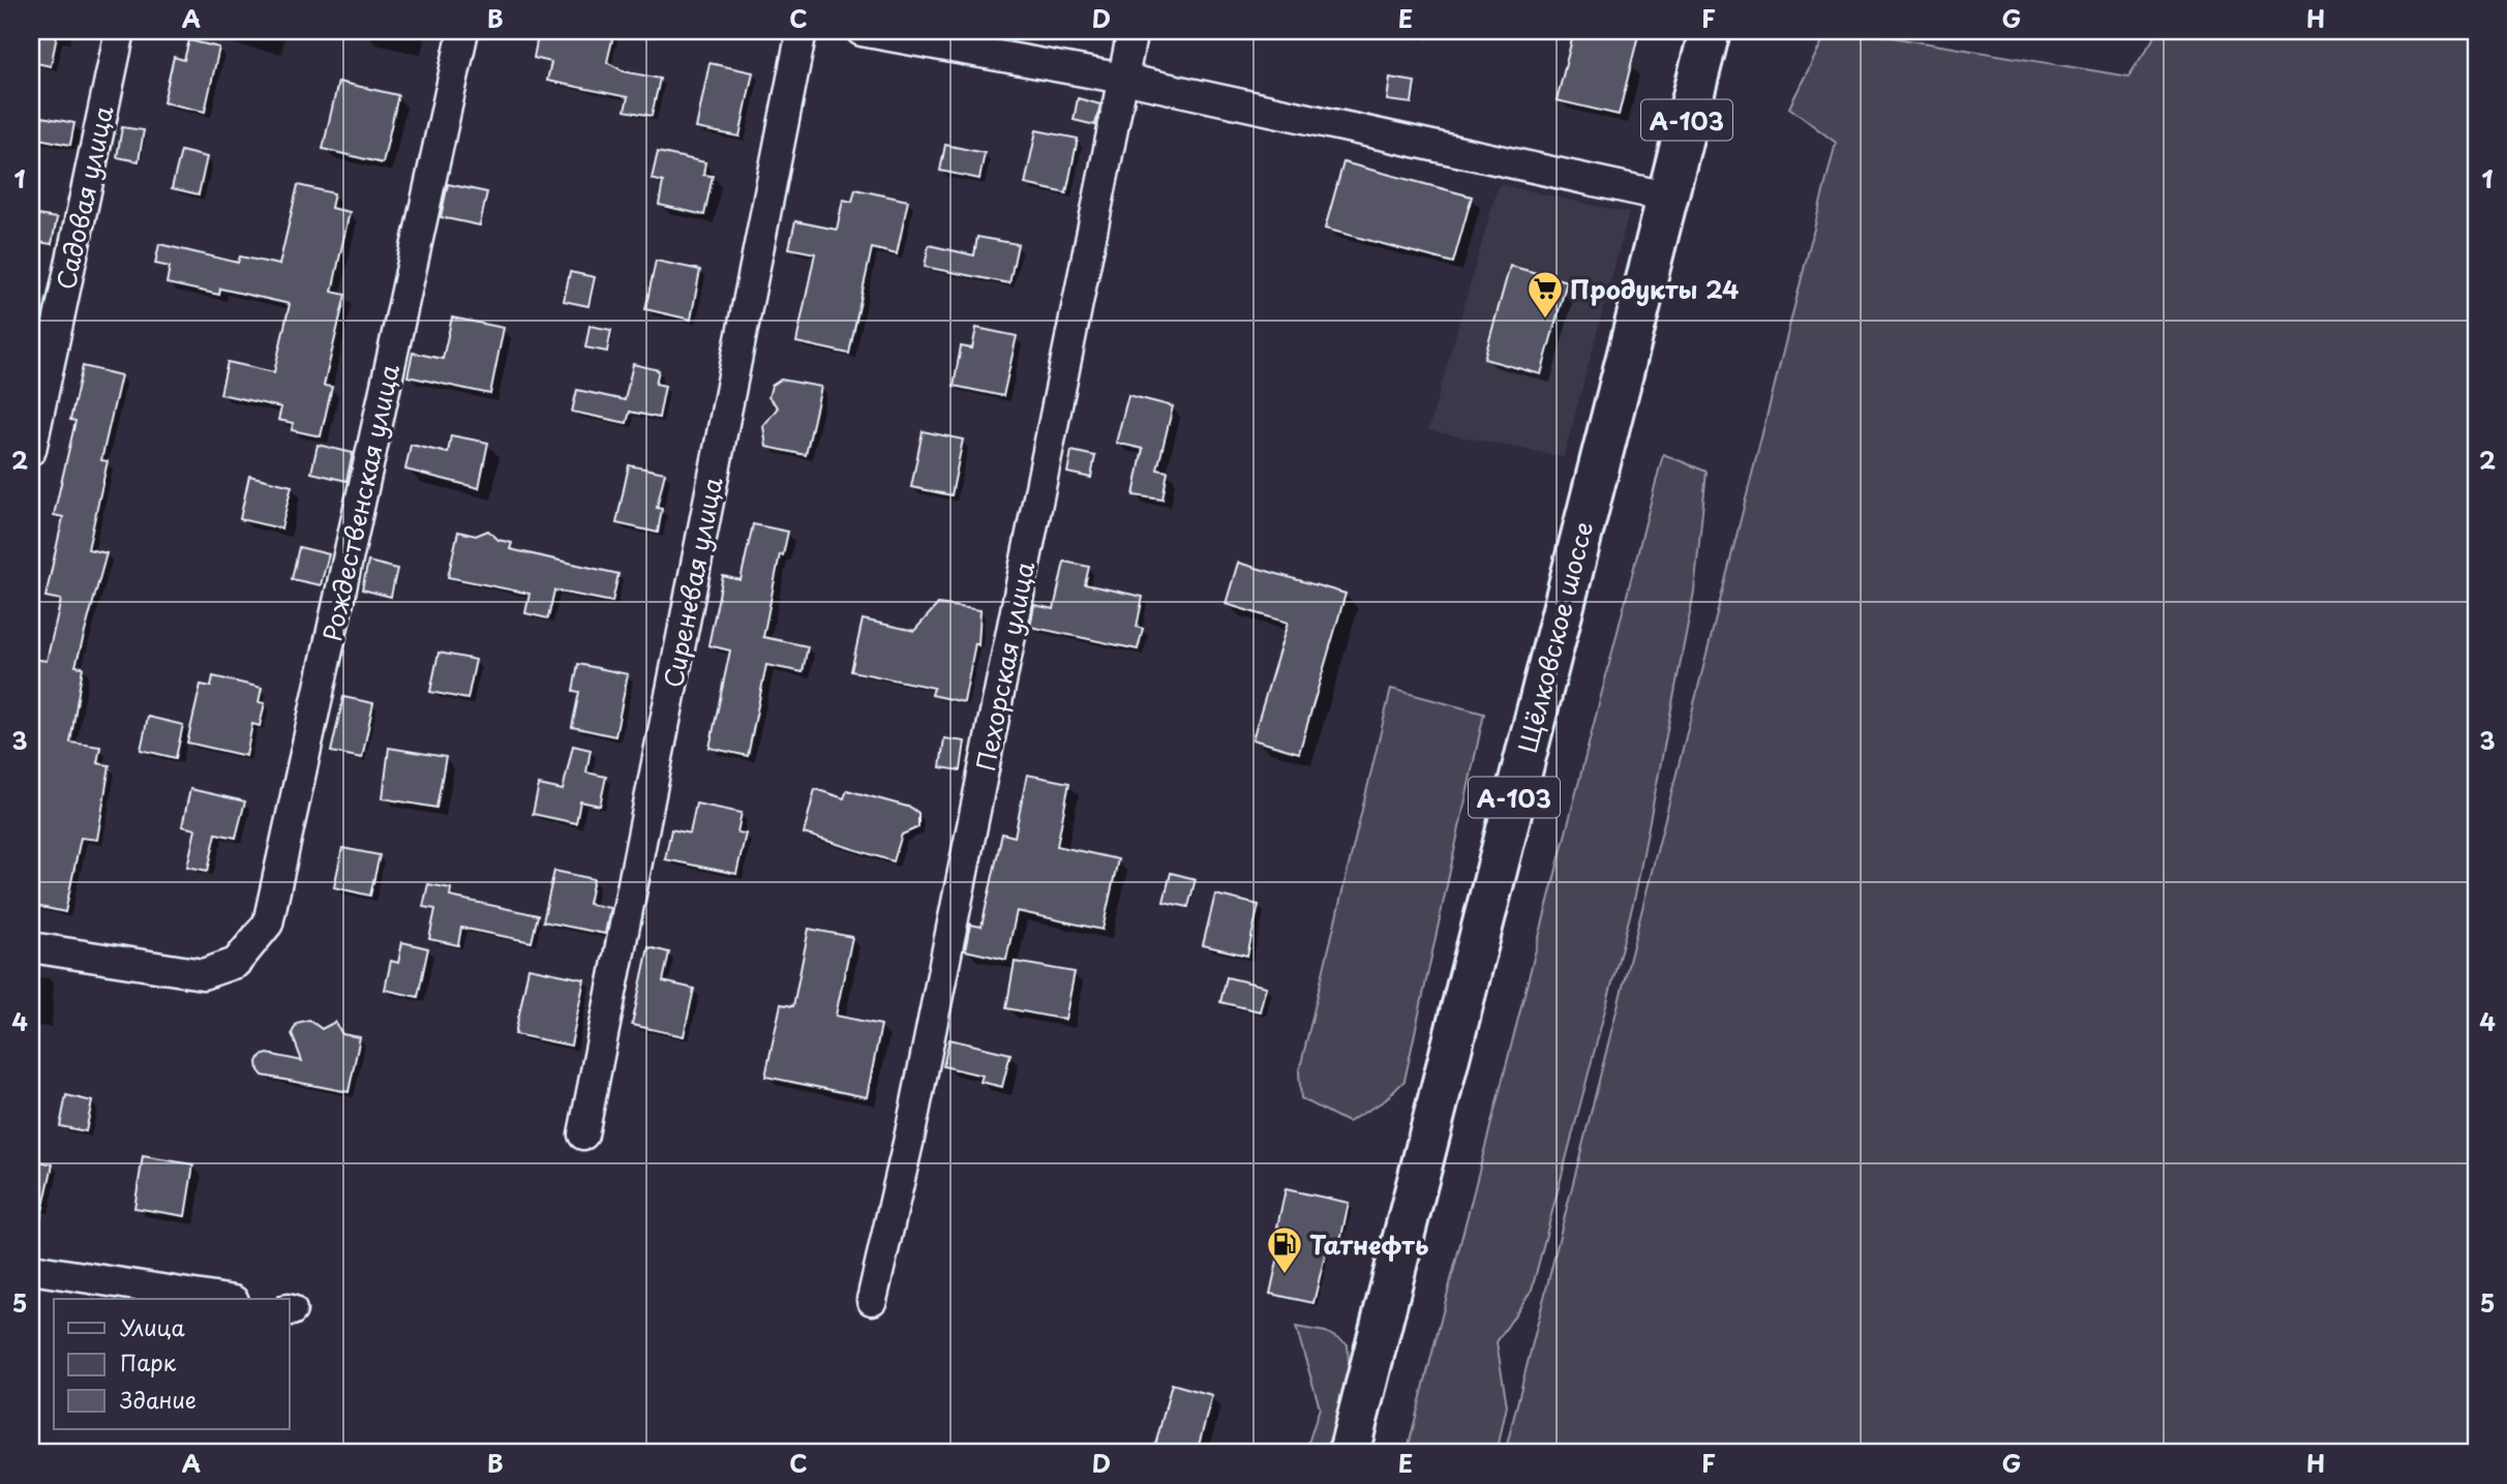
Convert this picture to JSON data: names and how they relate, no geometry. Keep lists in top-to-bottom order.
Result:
{
  "streets": {
    "main road": ["А-103", "Щёлковское шоссе"],
    "street": [
      "Садовая улица",
      "Рождественская улица",
      "Сиреневая улица",
      "Пехорская улица"
    ]
  },
  "places": {
    "supermarket": ["Продукты 24"],
    "fuel station": ["Татнефть"]
  },
  "legend": ["Улица", "Парк", "Здание"],
  "grid": {
    "columns": [
      "A",
      "B",
      "C",
      "D",
      "E",
      "F",
      "G",
      "H"
    ],
    "rows": [
      "1",
      "2",
      "3",
      "4",
      "5"
    ]
  }
}
